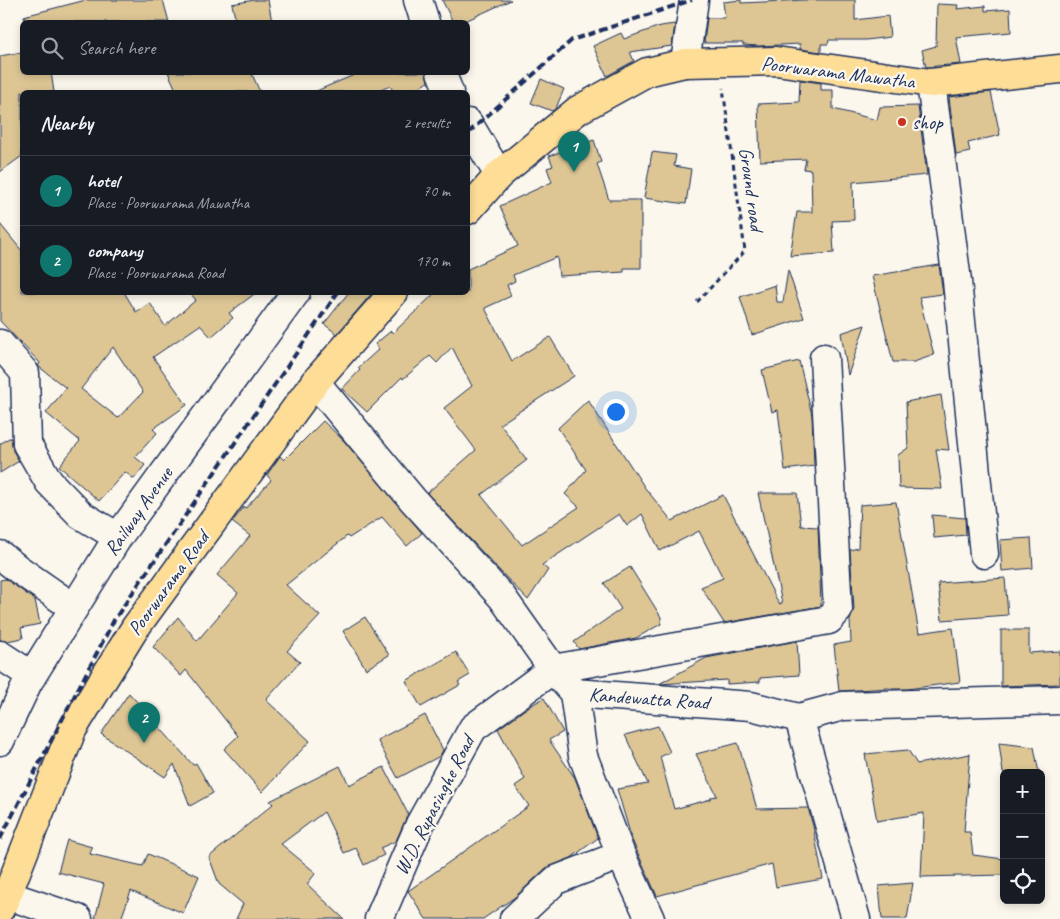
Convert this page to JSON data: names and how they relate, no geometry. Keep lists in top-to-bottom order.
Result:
{
  "streets": {
    "main road": ["Poorwarama Mawatha", "Poorwarama Road"],
    "street": ["Railway Avenue", "Kandewatta Road", "W.D. Rupasinghe Road"],
    "path": ["Ground road"]
  },
  "crossings": [
    ["Poorwarama Mawatha", "Ground road"],
    ["Poorwarama Road", "Kandewatta Road"],
    ["Kandewatta Road", "W.D. Rupasinghe Road"]
  ],
  "places": ["shop"],
  "page": {
    "search": "Search here",
    "heading": ["Nearby", "2 results"],
    "pins": ["1", "2"],
    "list": [
      {
        "mark": "1",
        "name": "hotel",
        "note": "Place · Poorwarama Mawatha",
        "value": "70 m"
      },
      {
        "mark": "2",
        "name": "company",
        "note": "Place · Poorwarama Road",
        "value": "170 m"
      }
    ],
    "map_buttons": ["+", "−"]
  }
}
